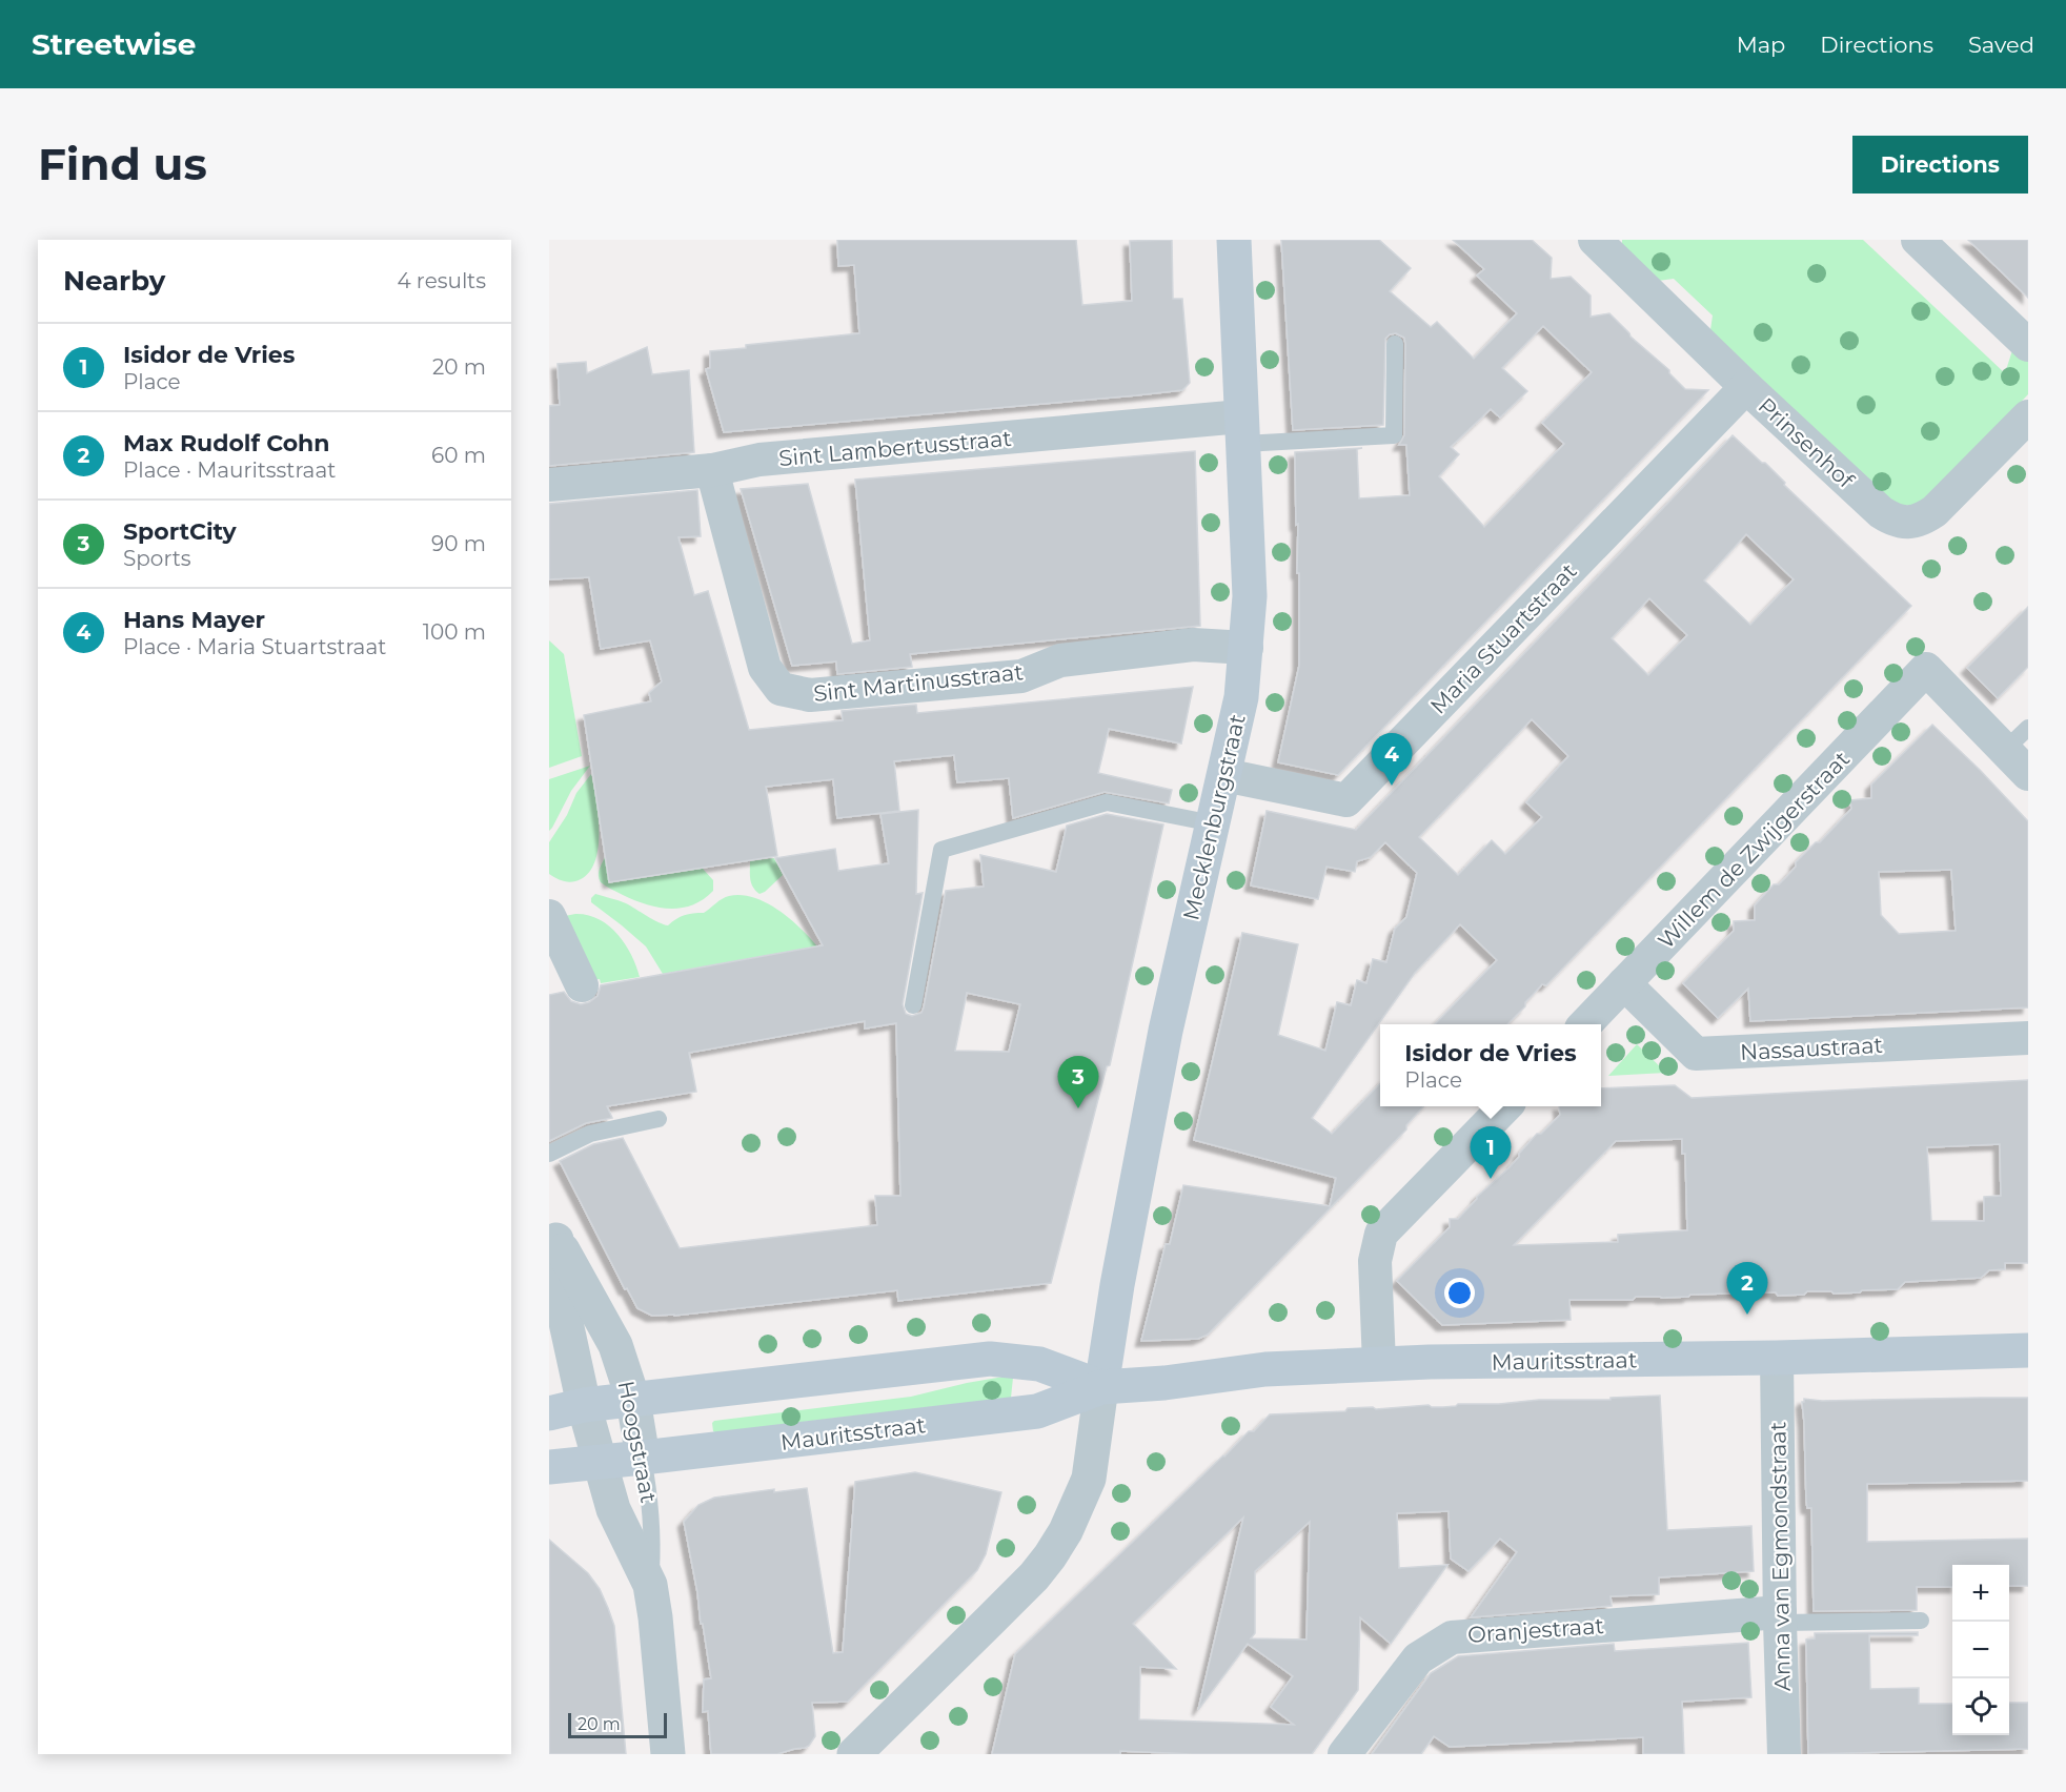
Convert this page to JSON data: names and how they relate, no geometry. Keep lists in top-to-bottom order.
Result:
{
  "streets": {
    "main road": ["Mecklenburgstraat", "Mauritsstraat"],
    "street": [
      "Prinsenhof",
      "Sint Lambertusstraat",
      "Maria Stuartstraat",
      "Sint Martinusstraat",
      "Willem de Zwijgerstraat",
      "Nassaustraat",
      "Hoogstraat",
      "Anna van Egmondstraat",
      "Oranjestraat"
    ]
  },
  "crossings": [
    ["Prinsenhof", "Maria Stuartstraat"],
    ["Sint Lambertusstraat", "Sint Martinusstraat"],
    ["Sint Lambertusstraat", "Mecklenburgstraat"],
    ["Maria Stuartstraat", "Mecklenburgstraat"],
    ["Sint Martinusstraat", "Mecklenburgstraat"],
    ["Mecklenburgstraat", "Mauritsstraat"],
    ["Willem de Zwijgerstraat", "Nassaustraat"],
    ["Mauritsstraat", "Hoogstraat"],
    ["Mauritsstraat", "Anna van Egmondstraat"],
    ["Anna van Egmondstraat", "Oranjestraat"]
  ],
  "scale_bar": "20 m",
  "page": {
    "header": "Streetwise",
    "nav": ["Map", "Directions", "Saved"],
    "buttons": "Directions",
    "title": "Find us",
    "heading": ["Nearby", "4 results"],
    "list": [
      {
        "mark": "1",
        "name": "Isidor de Vries",
        "note": "Place",
        "value": "20 m"
      },
      {
        "mark": "2",
        "name": "Max Rudolf Cohn",
        "note": "Place · Mauritsstraat",
        "value": "60 m"
      },
      {
        "mark": "3",
        "name": "SportCity",
        "note": "Sports",
        "value": "90 m"
      },
      {
        "mark": "4",
        "name": "Hans Mayer",
        "note": "Place · Maria Stuartstraat",
        "value": "100 m"
      }
    ],
    "pins": [
      "4",
      "3",
      "1",
      "2"
    ],
    "popup": ["Isidor de Vries", "Place"],
    "map_buttons": ["+", "−"],
    "scale": "20 m"
  }
}
